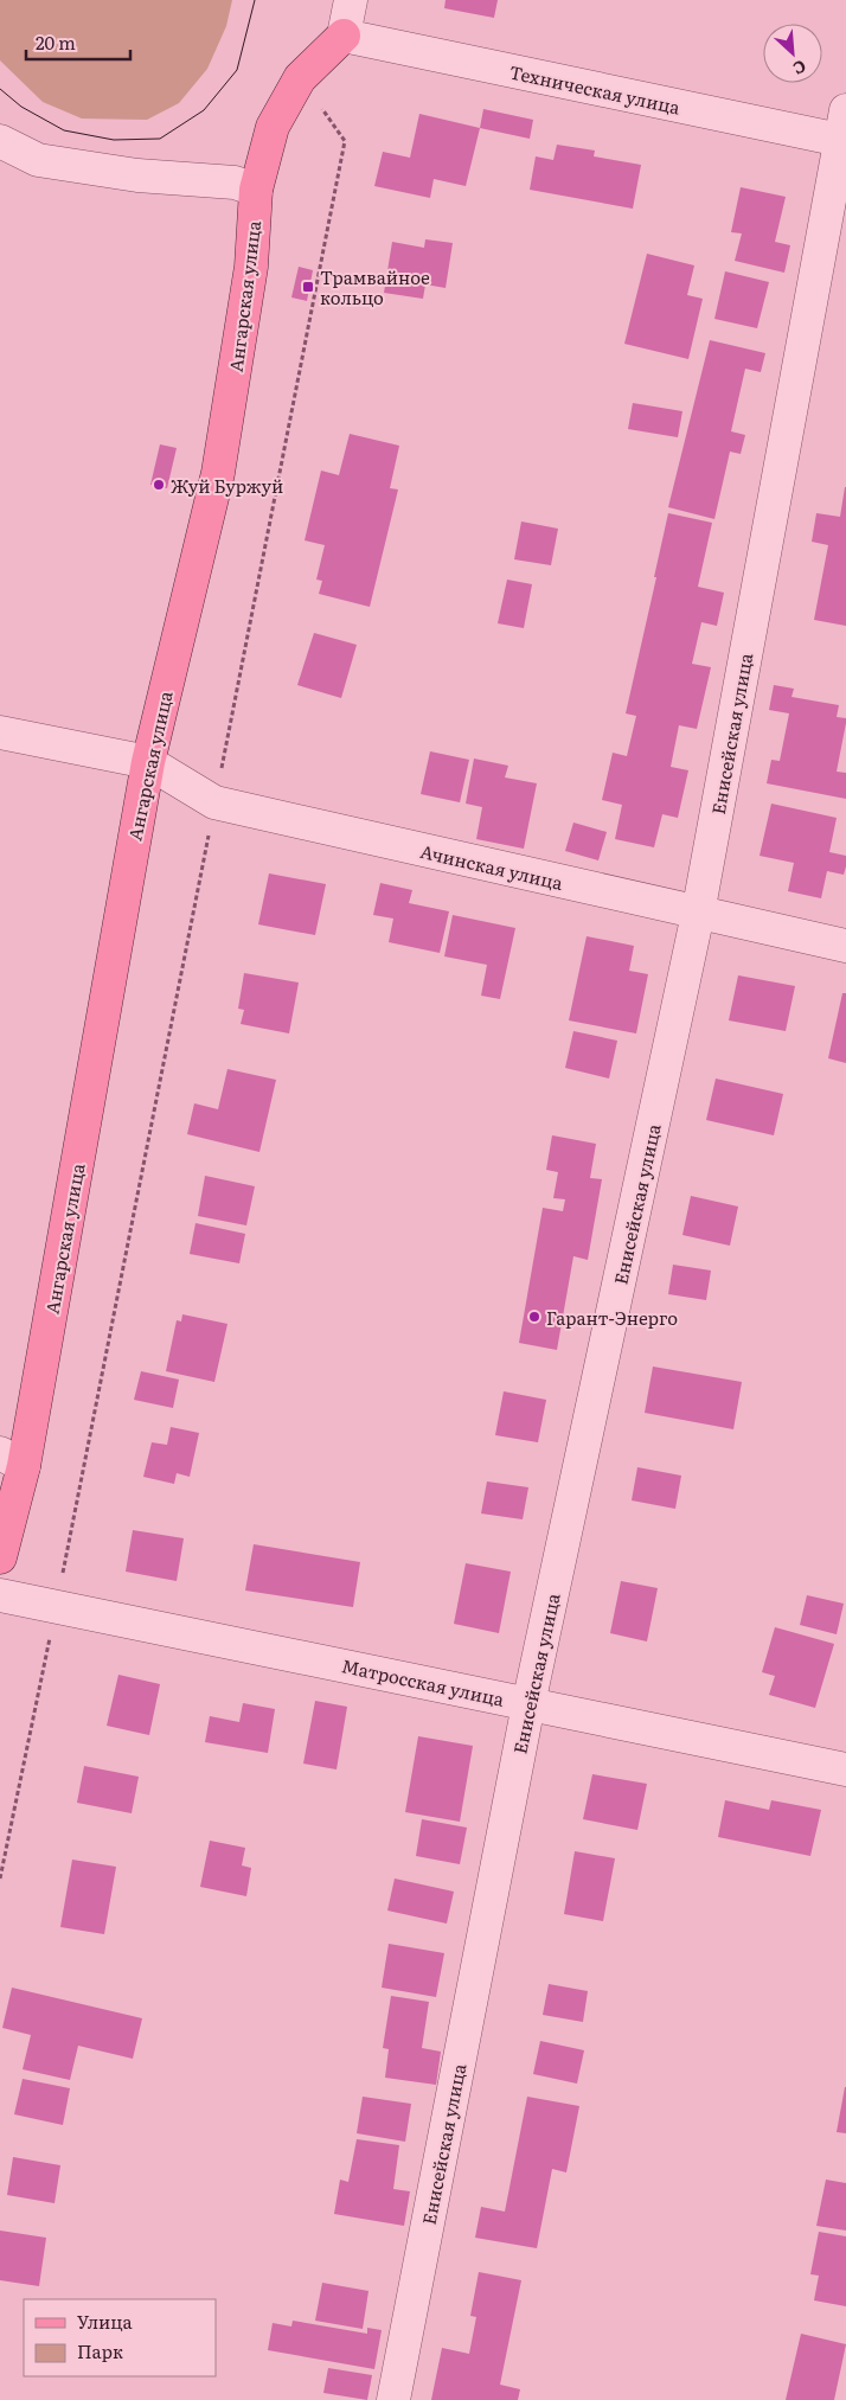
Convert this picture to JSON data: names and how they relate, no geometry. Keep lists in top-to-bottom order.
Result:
{
  "streets": {
    "main road": ["Ангарская улица"],
    "street": [
      "Техническая улица",
      "Енисейская улица",
      "Ачинская улица",
      "Матросская улица"
    ]
  },
  "crossings": [
    ["Техническая улица", "Ангарская улица"],
    ["Техническая улица", "Енисейская улица"],
    ["Ангарская улица", "Ачинская улица"],
    ["Енисейская улица", "Ачинская улица"],
    ["Енисейская улица", "Матросская улица"]
  ],
  "places": {
    "transit": ["Трамвайное кольцо"],
    "other": ["Жуй Буржуй", "Гарант-Энерго"]
  },
  "legend": ["Улица", "Парк"],
  "scale_bar": "20 m",
  "north": "bottom right"
}
